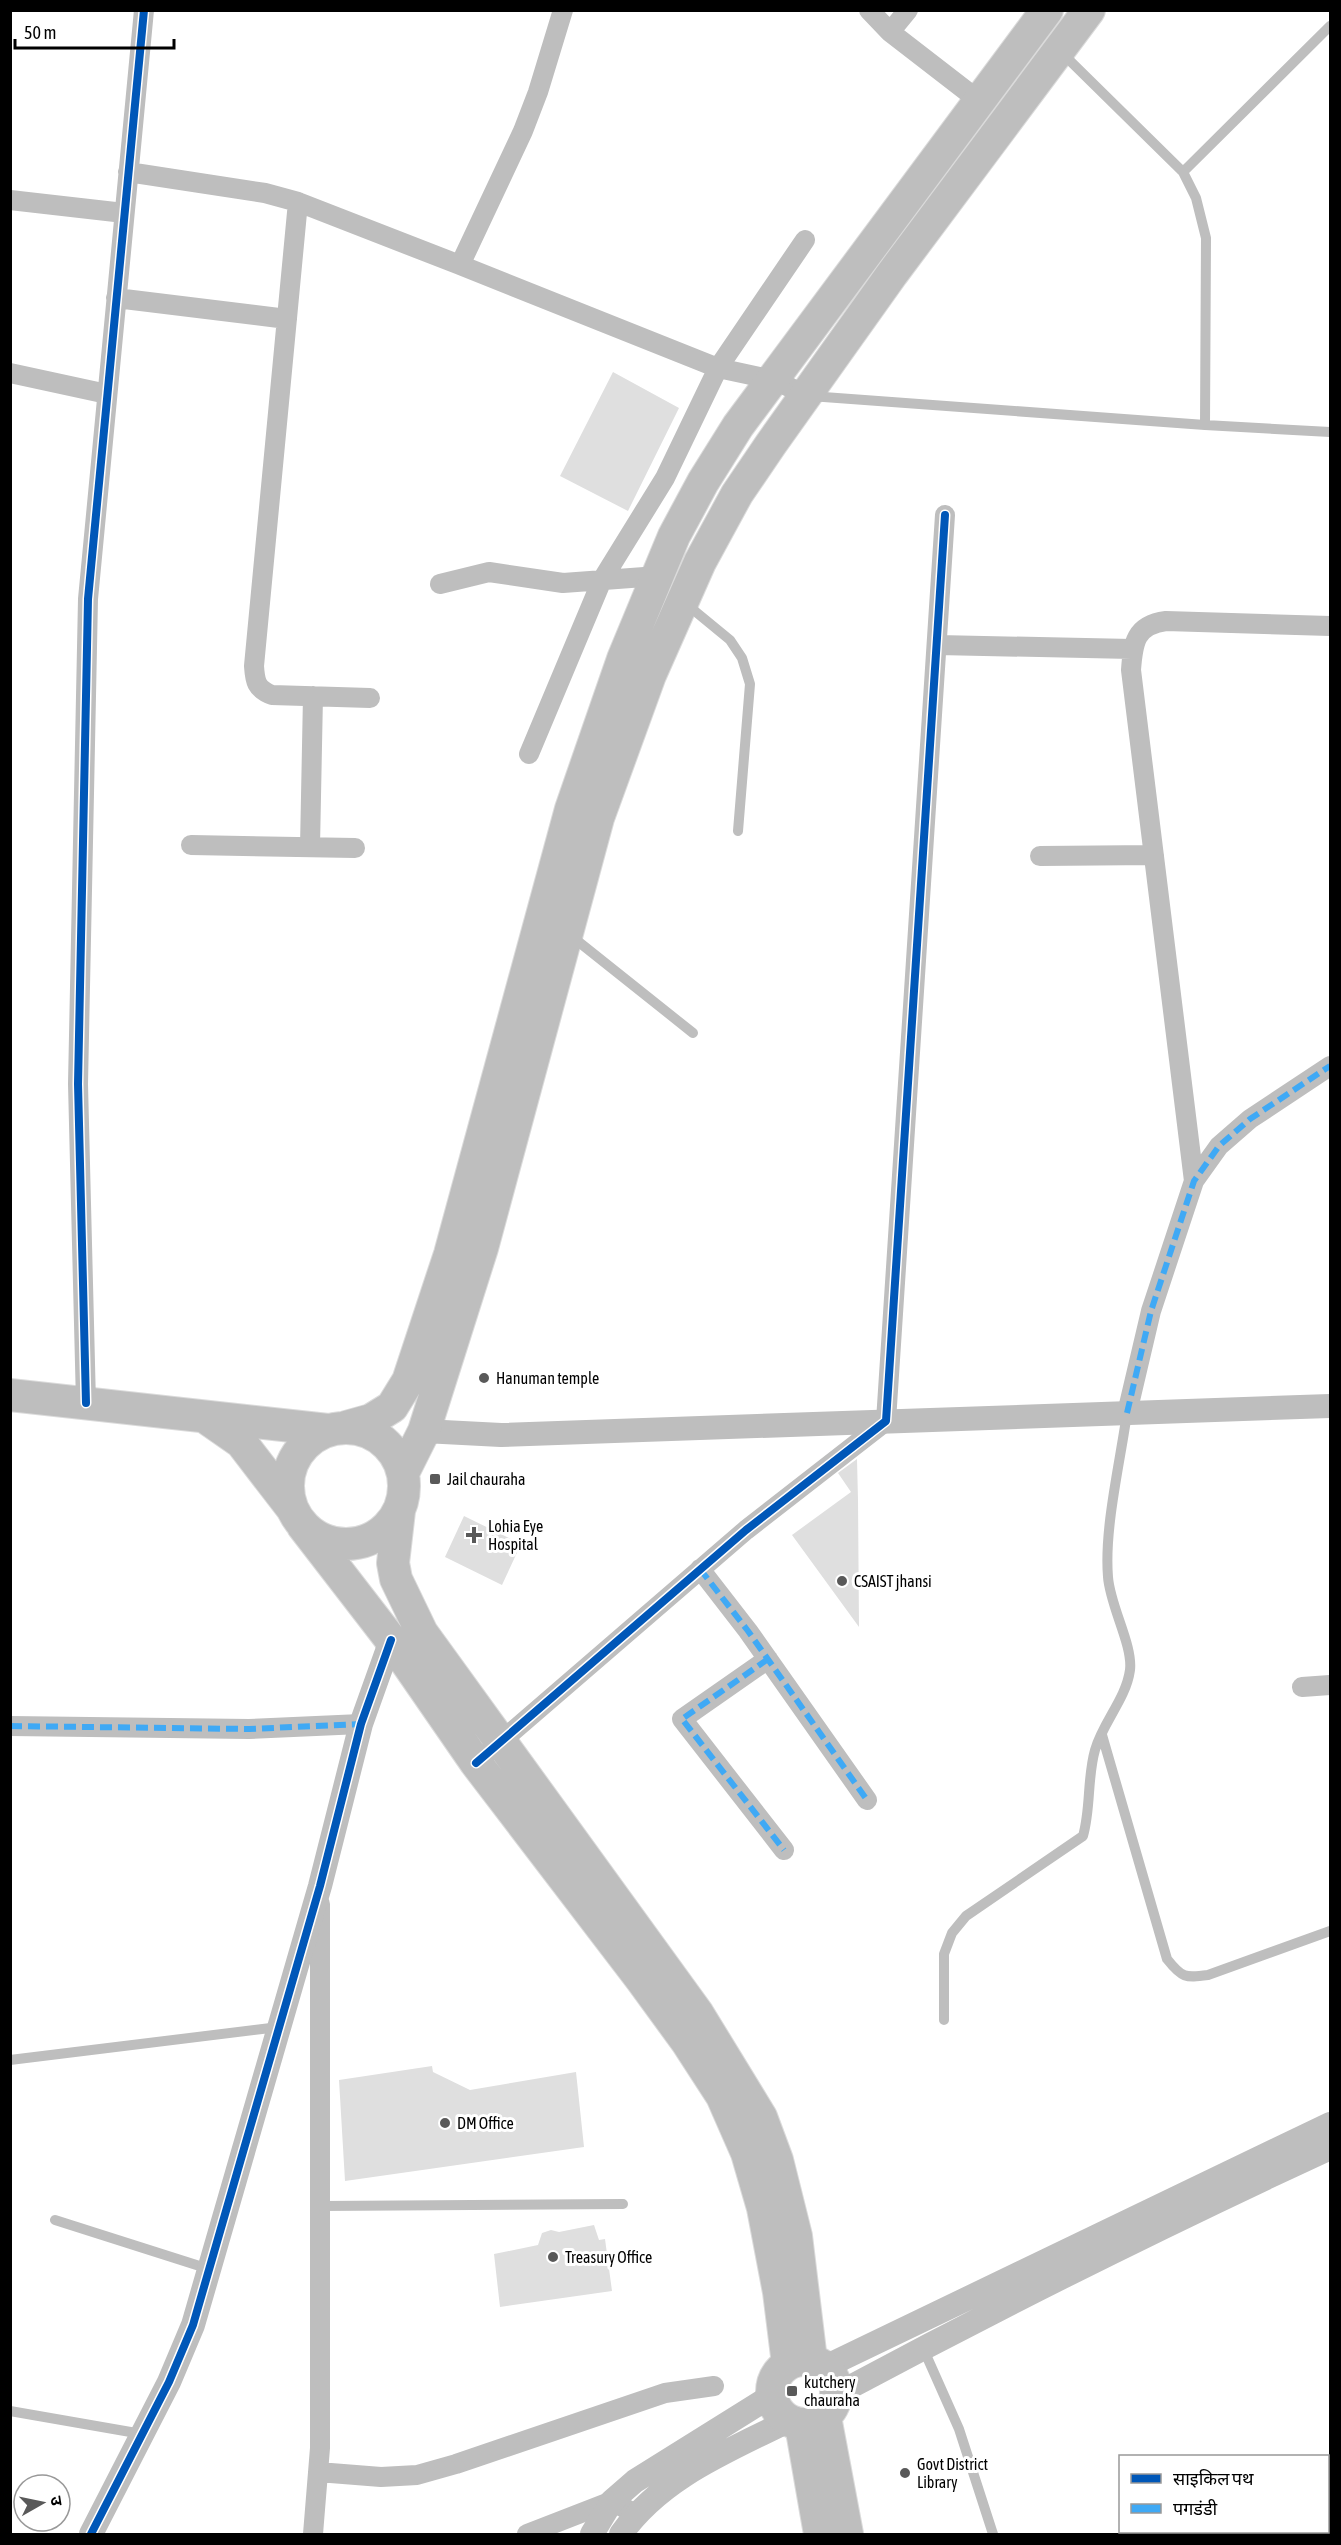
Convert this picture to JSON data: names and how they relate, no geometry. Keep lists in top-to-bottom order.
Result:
{
  "places": {
    "other": [
      "Hanuman temple",
      "CSAIST jhansi",
      "DM Office",
      "Treasury Office",
      "Govt District Library"
    ],
    "transit": ["Jail chauraha", "kutchery chauraha"],
    "health": ["Lohia Eye Hospital"]
  },
  "legend": ["साइकिल पथ", "पगडंडी"],
  "scale_bar": "50 m",
  "north": "right"
}
